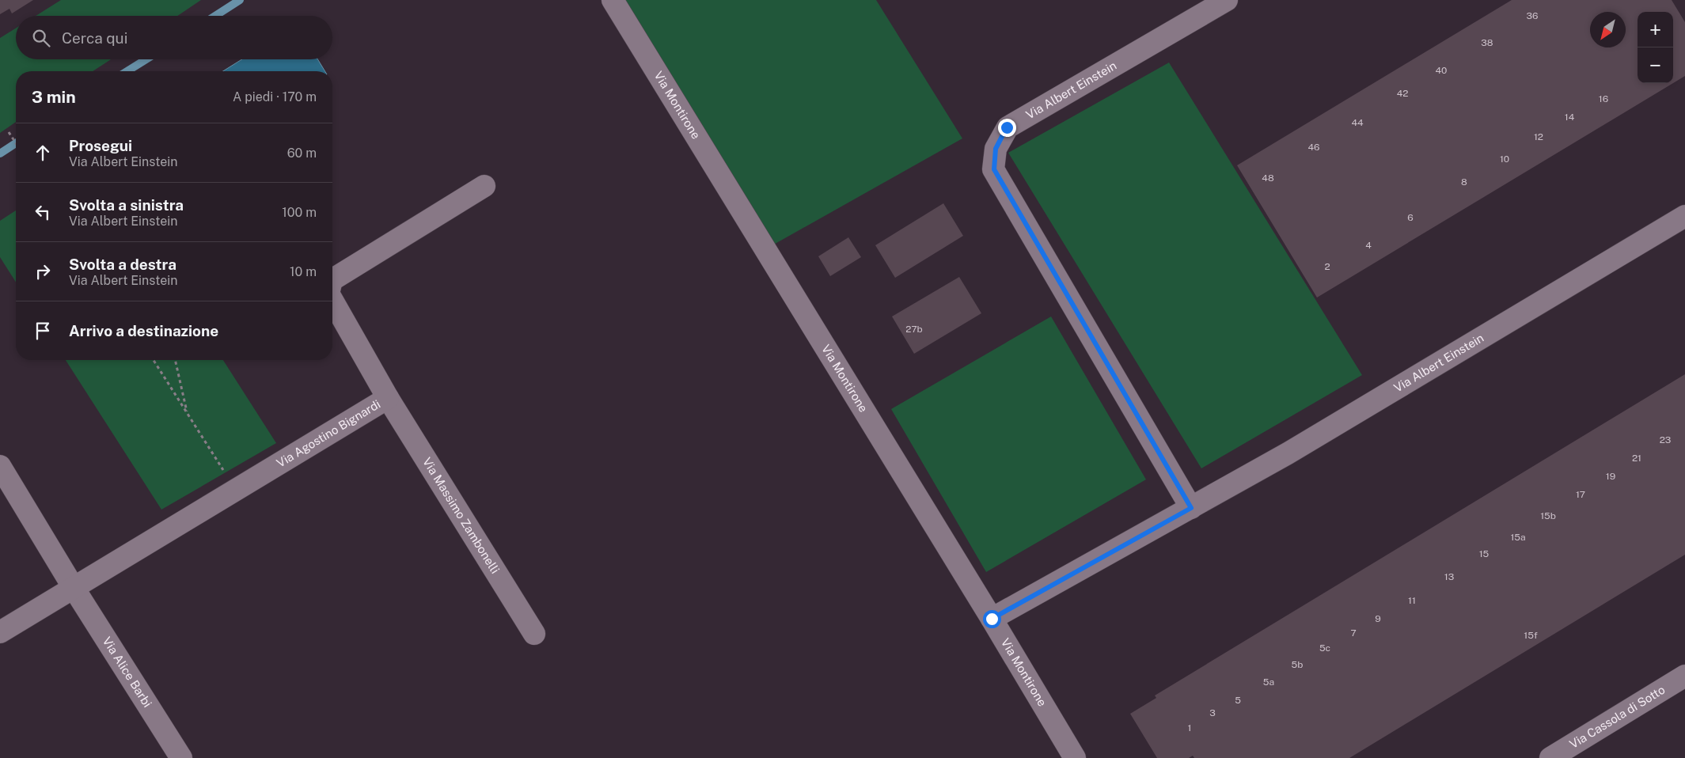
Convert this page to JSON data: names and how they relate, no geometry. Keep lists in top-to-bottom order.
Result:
{
  "streets": {
    "street": [
      "Via Albert Einstein",
      "Via Montirone",
      "Via Agostino Bignardi",
      "Via Massimo Zambonelli",
      "Via Alice Barbi",
      "Via Cassola di Sotto"
    ]
  },
  "crossings": [
    ["Via Albert Einstein", "Via Montirone"],
    ["Via Agostino Bignardi", "Via Massimo Zambonelli"],
    ["Via Agostino Bignardi", "Via Alice Barbi"]
  ],
  "house_numbers": [
    "36",
    "38",
    "40",
    "42",
    "16",
    "14",
    "44",
    "12",
    "46",
    "10",
    "48",
    "8",
    "6",
    "4",
    "2",
    "27b",
    "23",
    "21",
    "19",
    "17",
    "15b",
    "15a",
    "15",
    "13",
    "11",
    "9",
    "7",
    "15f",
    "5c",
    "5b",
    "5a",
    "5",
    "3",
    "1"
  ],
  "north": "bottom left",
  "page": {
    "map_buttons": ["+", "−"],
    "search": "Cerca qui",
    "heading": ["3 min", "A piedi · 170 m"],
    "list": [
      ["Prosegui", "Via Albert Einstein", "60 m"],
      ["Svolta a sinistra", "Via Albert Einstein", "100 m"],
      ["Svolta a destra", "Via Albert Einstein", "10 m"],
      "Arrivo a destinazione"
    ]
  }
}
